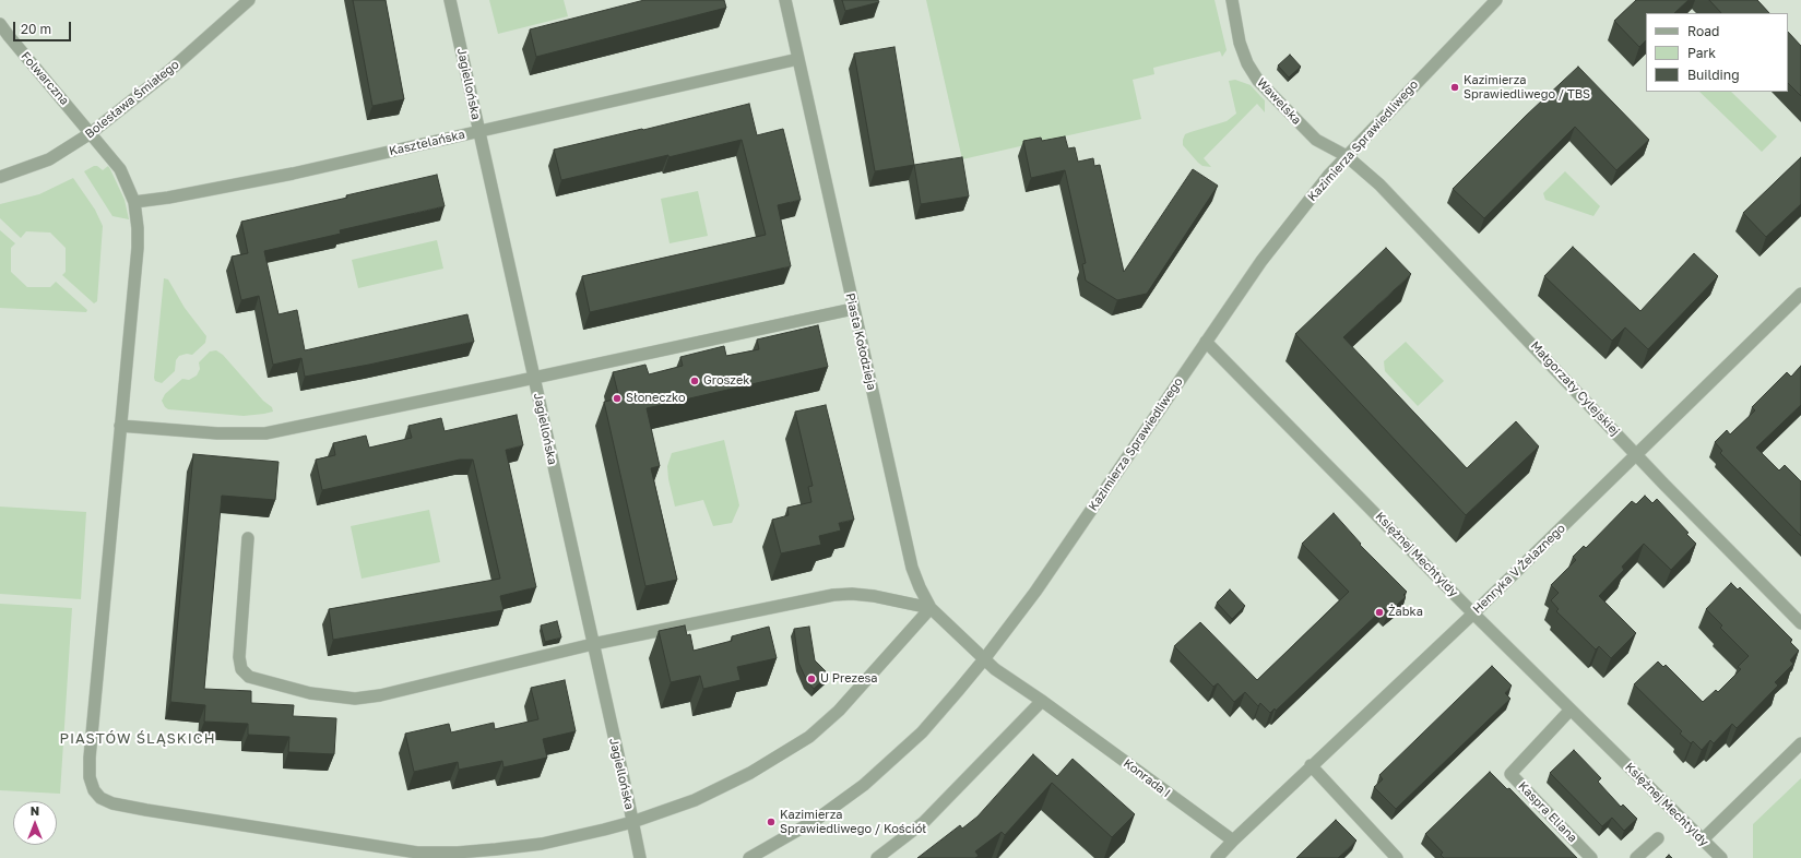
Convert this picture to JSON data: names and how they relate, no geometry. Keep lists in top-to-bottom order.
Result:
{
  "streets": {
    "street": [
      "Folwarczna",
      "Jagiellońska",
      "Bolesława Śmiałego",
      "Wawelska",
      "Kazimierza Sprawiedliwego",
      "Kasztelańska",
      "Piasta Kołodzieja",
      "Małgorzaty Cylejskiej",
      "Księżnej Mechtyldy",
      "Henryka V Żelaznego",
      "Konrada I",
      "Kaspra Eliana"
    ]
  },
  "crossings": [
    ["Folwarczna", "Bolesława Śmiałego"],
    ["Jagiellońska", "Kasztelańska"],
    ["Wawelska", "Kazimierza Sprawiedliwego"],
    ["Wawelska", "Małgorzaty Cylejskiej"],
    ["Kazimierza Sprawiedliwego", "Piasta Kołodzieja"],
    ["Kazimierza Sprawiedliwego", "Małgorzaty Cylejskiej"],
    ["Kazimierza Sprawiedliwego", "Księżnej Mechtyldy"],
    ["Kazimierza Sprawiedliwego", "Konrada I"],
    ["Kasztelańska", "Piasta Kołodzieja"],
    ["Piasta Kołodzieja", "Konrada I"],
    ["Małgorzaty Cylejskiej", "Henryka V Żelaznego"],
    ["Księżnej Mechtyldy", "Henryka V Żelaznego"],
    ["Księżnej Mechtyldy", "Kaspra Eliana"],
    ["Henryka V Żelaznego", "Konrada I"]
  ],
  "districts": ["PIASTÓW ŚLĄSKICH"],
  "places": [
    "Kazimierza Sprawiedliwego / TBS",
    "Groszek",
    "Słoneczko",
    "Żabka",
    "U Prezesa",
    "Kazimierza Sprawiedliwego / Kościół"
  ],
  "legend": ["Road", "Park", "Building"],
  "scale_bar": "20 m",
  "north": "top"
}
